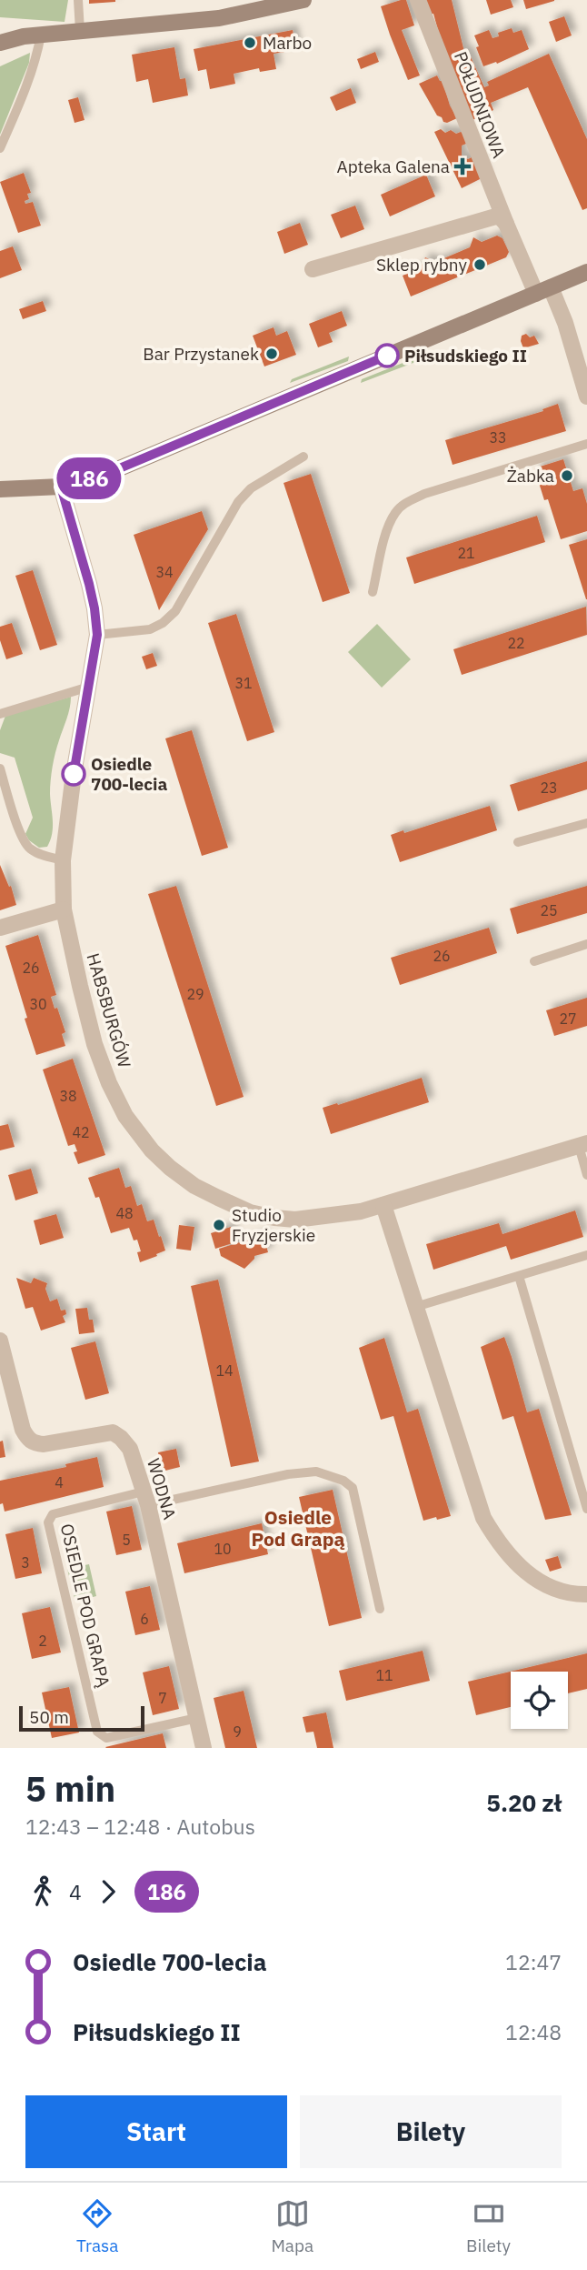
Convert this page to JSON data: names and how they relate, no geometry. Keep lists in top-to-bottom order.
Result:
{
  "streets": {
    "street": ["POŁUDNIOWA", "HABSBURGÓW", "WODNA"],
    "lane": ["OSIEDLE POD GRAPĄ"]
  },
  "crossings": [
    ["WODNA", "OSIEDLE POD GRAPĄ"]
  ],
  "districts": ["Osiedle Pod Grapą"],
  "places": {
    "other": [
      "Marbo",
      "Sklep rybny",
      "Bar Przystanek",
      "Piłsudskiego II",
      "Żabka",
      "Osiedle 700-lecia",
      "Studio Fryzjerskie"
    ],
    "health": ["Apteka Galena"]
  },
  "lines": ["bus line 186"],
  "house_numbers": [
    "33",
    "21",
    "34",
    "22",
    "31",
    "23",
    "25",
    "26",
    "26",
    "29",
    "30",
    "27",
    "38",
    "42",
    "48",
    "14",
    "4",
    "5",
    "10",
    "3",
    "6",
    "2",
    "11",
    "7",
    "9"
  ],
  "scale_bar": "50 m",
  "page": {
    "on_map": "186",
    "scale": "50 m",
    "heading": ["5 min", "12:43 – 12:48 · Autobus", "5.20 zł"],
    "legs": ["4", "186"],
    "list": [
      {
        "name": "Osiedle 700-lecia",
        "value": "12:47"
      },
      {
        "name": "Piłsudskiego II",
        "value": "12:48"
      }
    ],
    "buttons": ["Start", "Bilety"],
    "tabs": ["Trasa", "Mapa", "Bilety"]
  }
}
